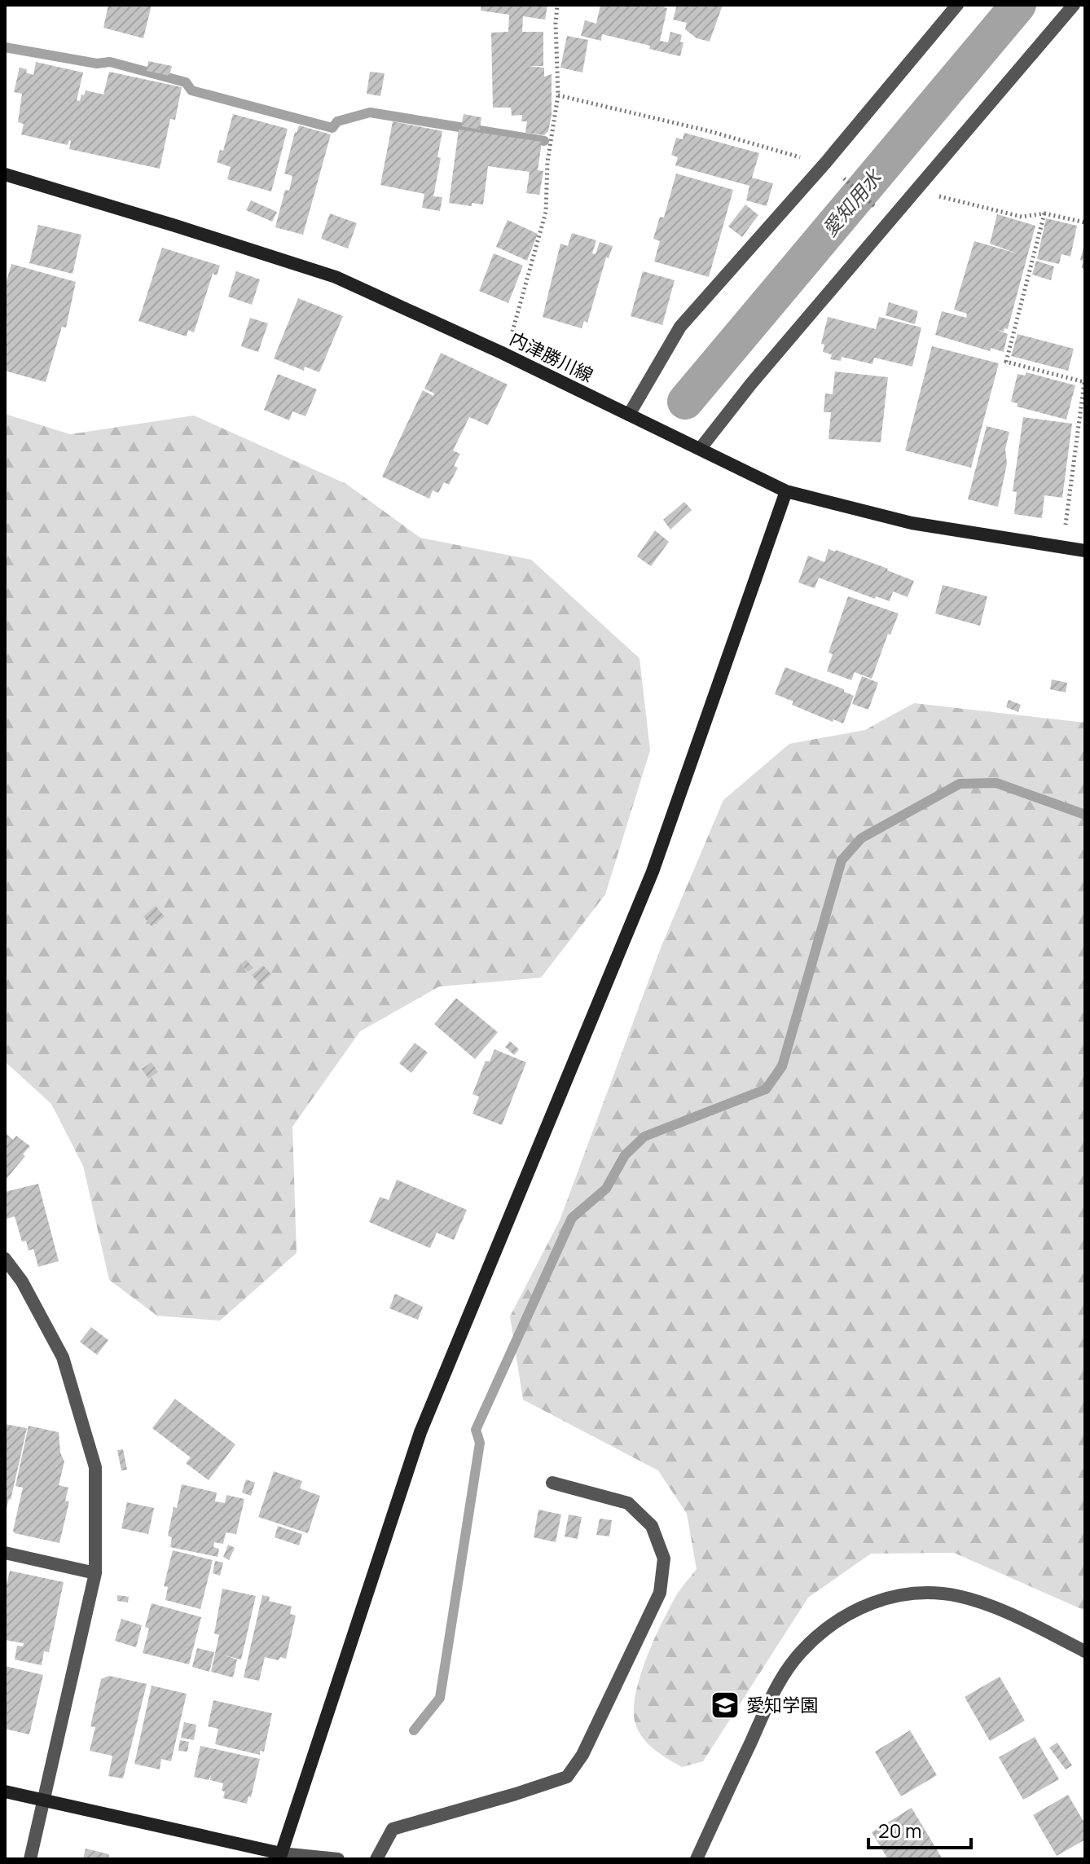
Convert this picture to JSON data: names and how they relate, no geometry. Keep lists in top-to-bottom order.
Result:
{
  "streets": {
    "street": ["内津勝川線"]
  },
  "water": ["愛知用水"],
  "places": {
    "school or university": ["愛知学園"]
  },
  "scale_bar": "20 m"
}
